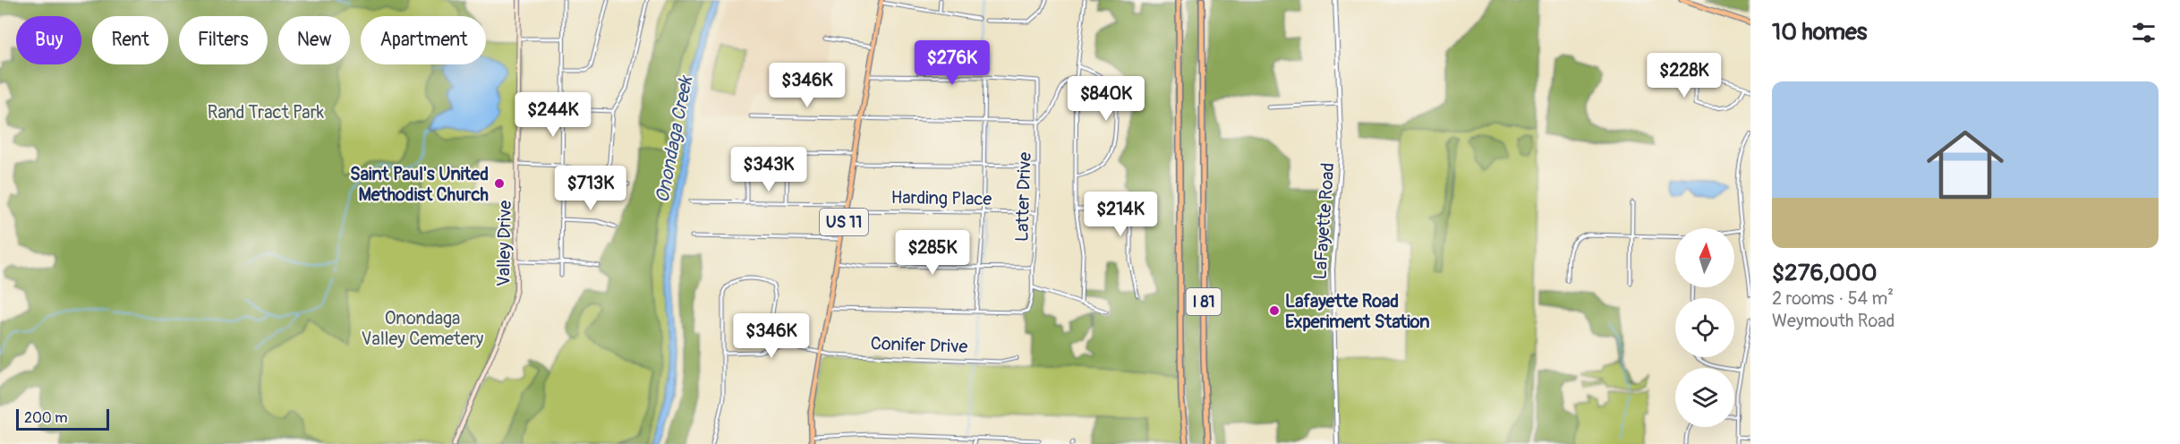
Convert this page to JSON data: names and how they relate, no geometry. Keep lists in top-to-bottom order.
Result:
{
  "streets": {
    "highway": ["I 81"],
    "main road": ["US 11", "Valley Drive"],
    "street": [
      "Latter Drive",
      "Harding Place",
      "LaFayette Road",
      "Conifer Drive"
    ]
  },
  "crossings": [
    ["Latter Drive", "Harding Place"],
    ["Harding Place", "US 11"],
    ["US 11", "Conifer Drive"]
  ],
  "water": ["Onondaga Creek"],
  "parks": ["Rand Tract Park", "Onondaga Valley Cemetery"],
  "places": ["Saint Paul's United Methodist Church", "Lafayette Road Experiment Station"],
  "scale_bar": "200 m",
  "north": "top",
  "page": {
    "heading": "10 homes",
    "chip": [
      "Buy",
      "Rent",
      "Filters",
      "New",
      "Apartment"
    ],
    "price": [
      "$276K",
      "$228K",
      "$346K",
      "$840K",
      "$244K",
      "$343K",
      "$713K",
      "$214K",
      "$285K",
      "$346K"
    ],
    "list": [
      {
        "name": "$276,000",
        "note": "2 rooms · 54 m² · Weymouth Road"
      }
    ],
    "scale": "200 m"
  }
}
